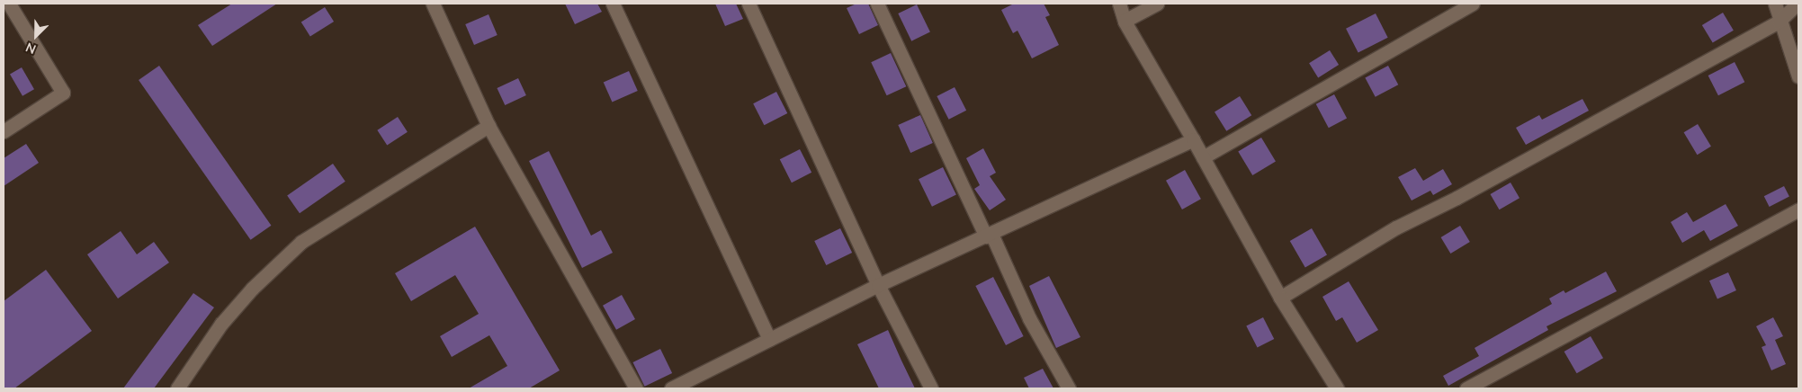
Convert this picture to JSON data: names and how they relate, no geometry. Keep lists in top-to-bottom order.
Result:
{
  "north": "bottom left"
}
